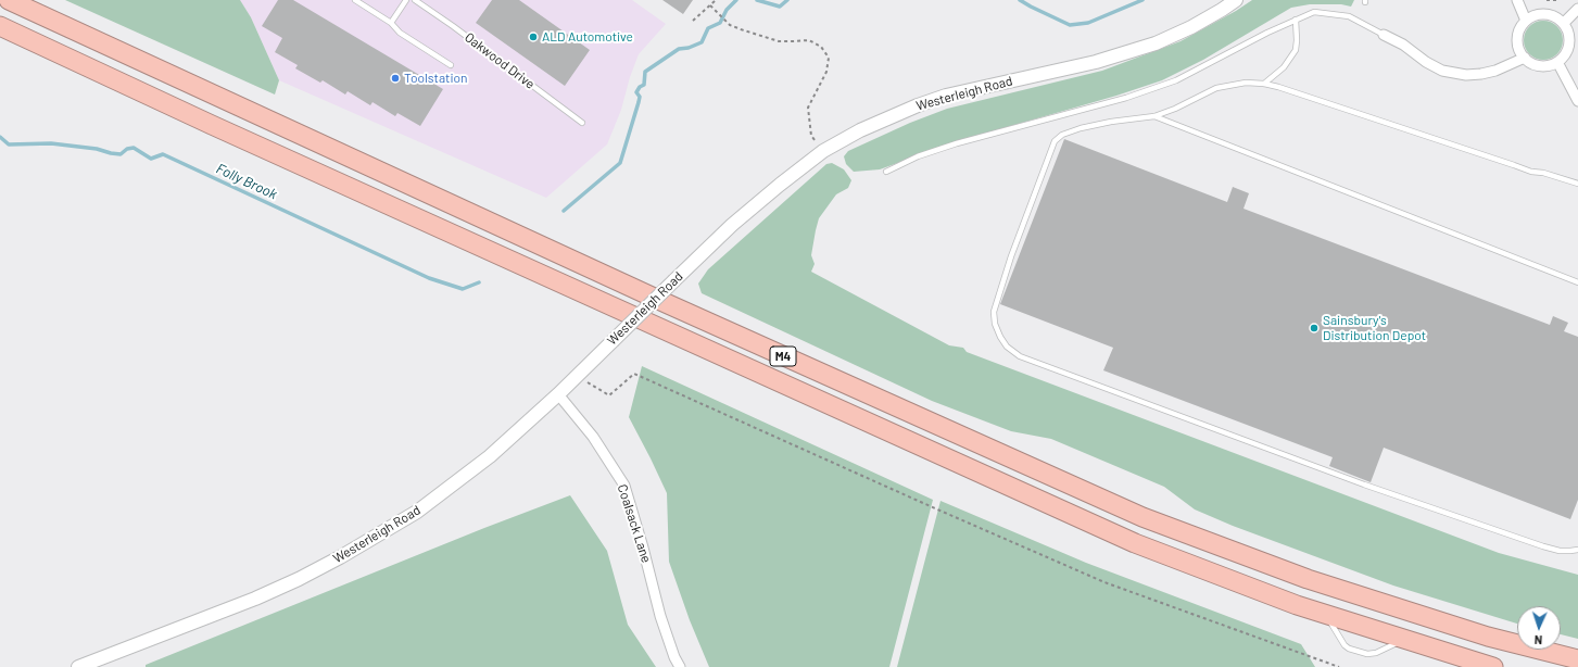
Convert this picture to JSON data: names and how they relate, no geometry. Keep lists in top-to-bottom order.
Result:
{
  "streets": {
    "highway": ["M4"],
    "street": ["Westerleigh Road", "Coalsack Lane"],
    "lane": ["Oakwood Drive"]
  },
  "crossings": [
    ["Westerleigh Road", "Coalsack Lane"]
  ],
  "water": ["Folly Brook"],
  "places": ["ALD Automotive", "Toolstation", "Sainsbury's Distribution Depot"],
  "north": "bottom"
}
